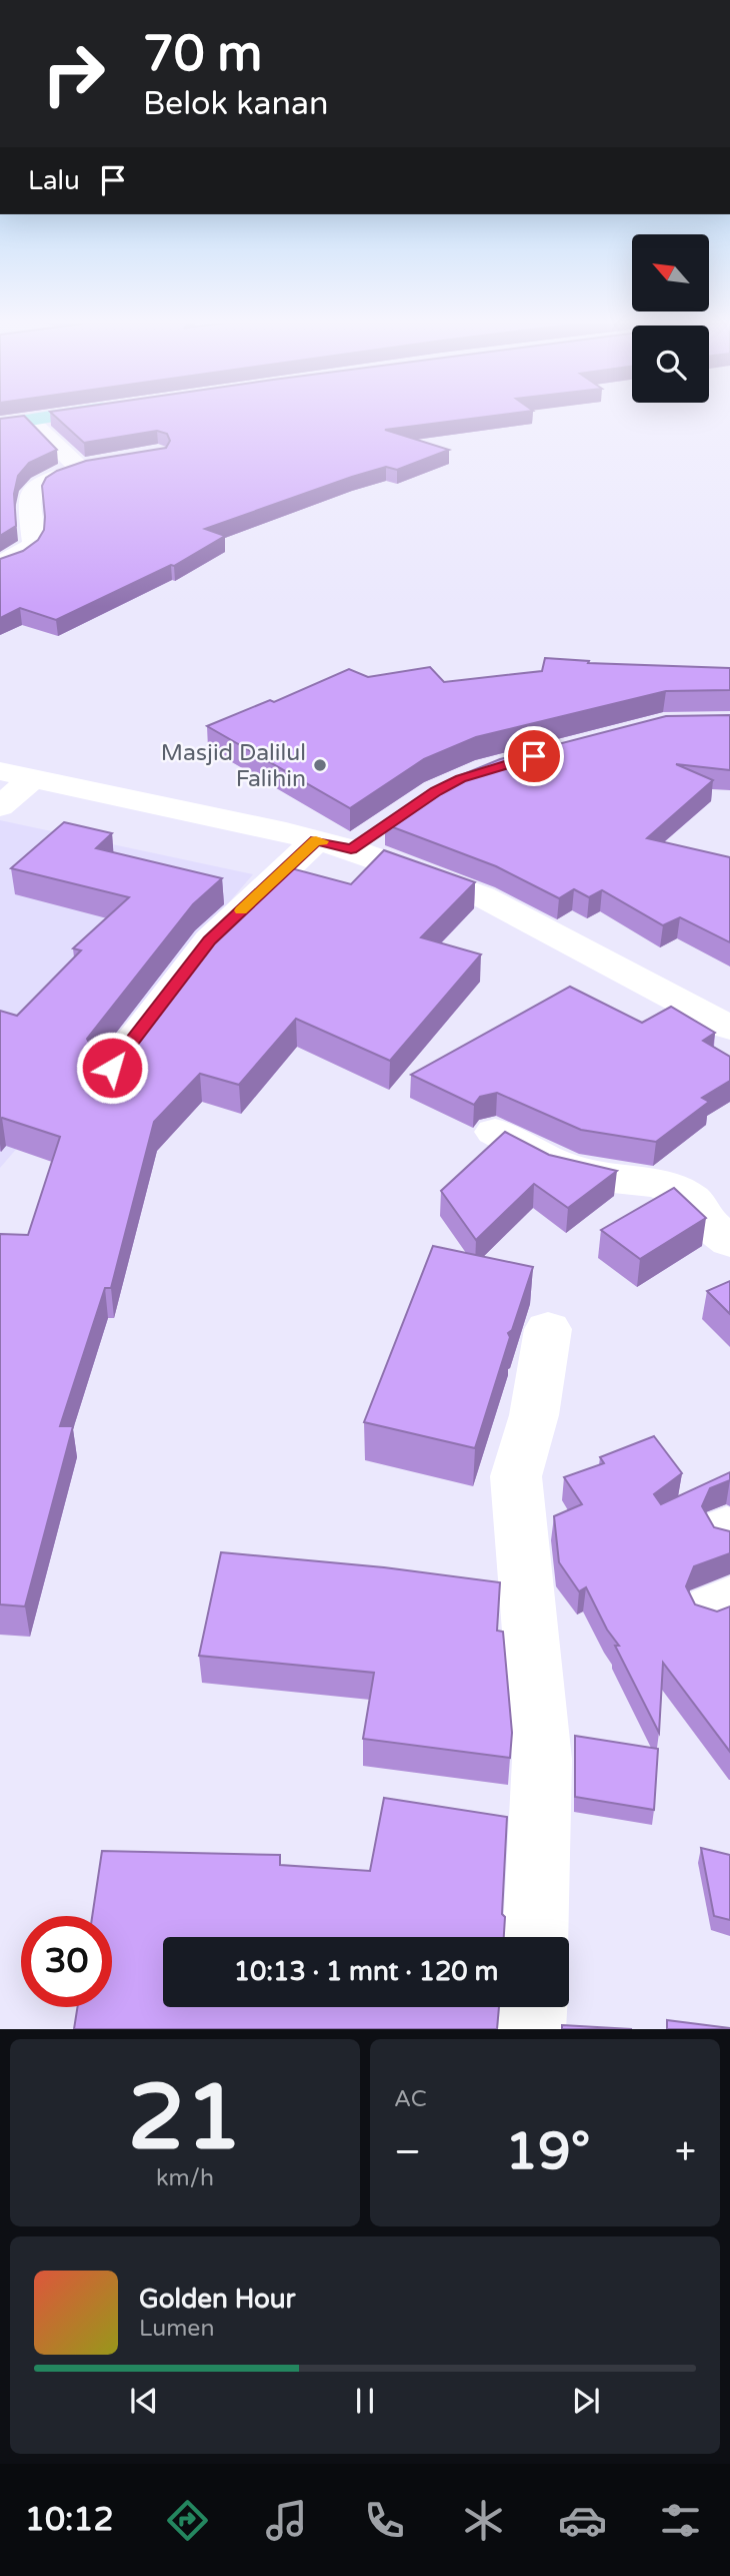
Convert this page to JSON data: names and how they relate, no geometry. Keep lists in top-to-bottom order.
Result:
{
  "places": ["Masjid Dalilul Falihin"],
  "north": "top left",
  "page": {
    "turn": ["70 m", "Belok kanan"],
    "then": "Lalu",
    "limit": "30",
    "trip": "10:13 · 1 mnt · 120 m",
    "tile": [
      ["21", "km/h"],
      "AC"
    ],
    "heat": ["−", "19°", "+"],
    "song": ["Golden Hour", "Lumen"],
    "tabs": "10:12"
  }
}
